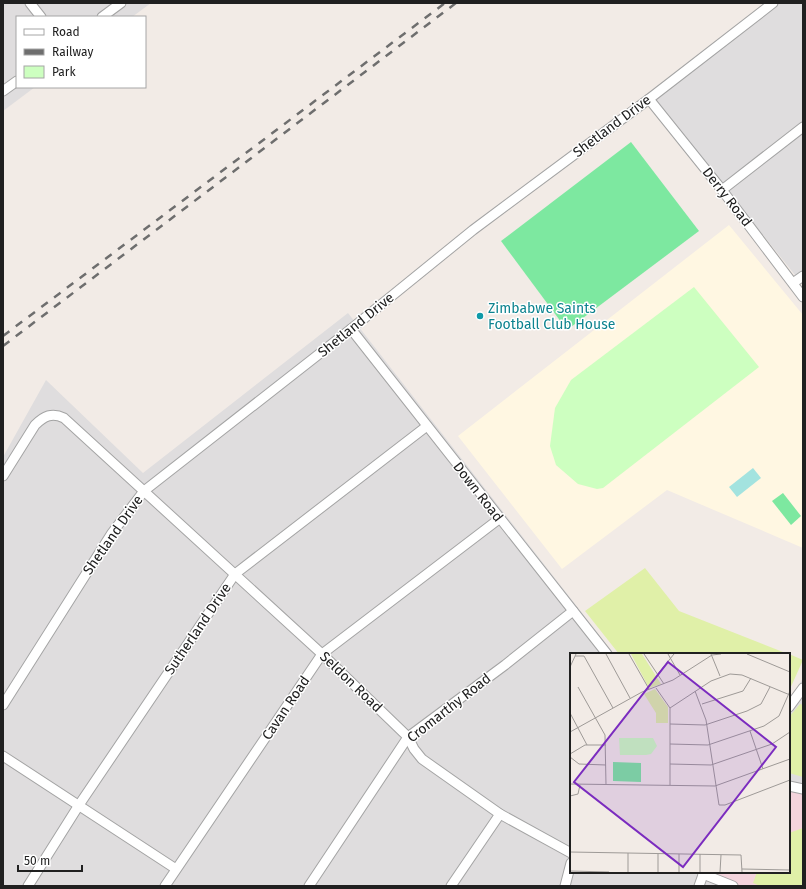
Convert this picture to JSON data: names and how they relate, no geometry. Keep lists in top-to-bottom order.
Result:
{
  "streets": {
    "street": [
      "Shetland Drive",
      "Derry Road",
      "Down Road",
      "Sutherland Drive",
      "Seldon Road",
      "Cavan Road",
      "Cromarthy Road"
    ]
  },
  "crossings": [
    ["Shetland Drive", "Derry Road"],
    ["Shetland Drive", "Down Road"],
    ["Shetland Drive", "Seldon Road"],
    ["Down Road", "Sutherland Drive"],
    ["Down Road", "Cavan Road"],
    ["Down Road", "Cromarthy Road"],
    ["Sutherland Drive", "Seldon Road"],
    ["Seldon Road", "Cavan Road"],
    ["Seldon Road", "Cromarthy Road"]
  ],
  "places": ["Zimbabwe Saints Football Club House"],
  "legend": ["Road", "Railway", "Park"],
  "scale_bar": "50 m"
}
